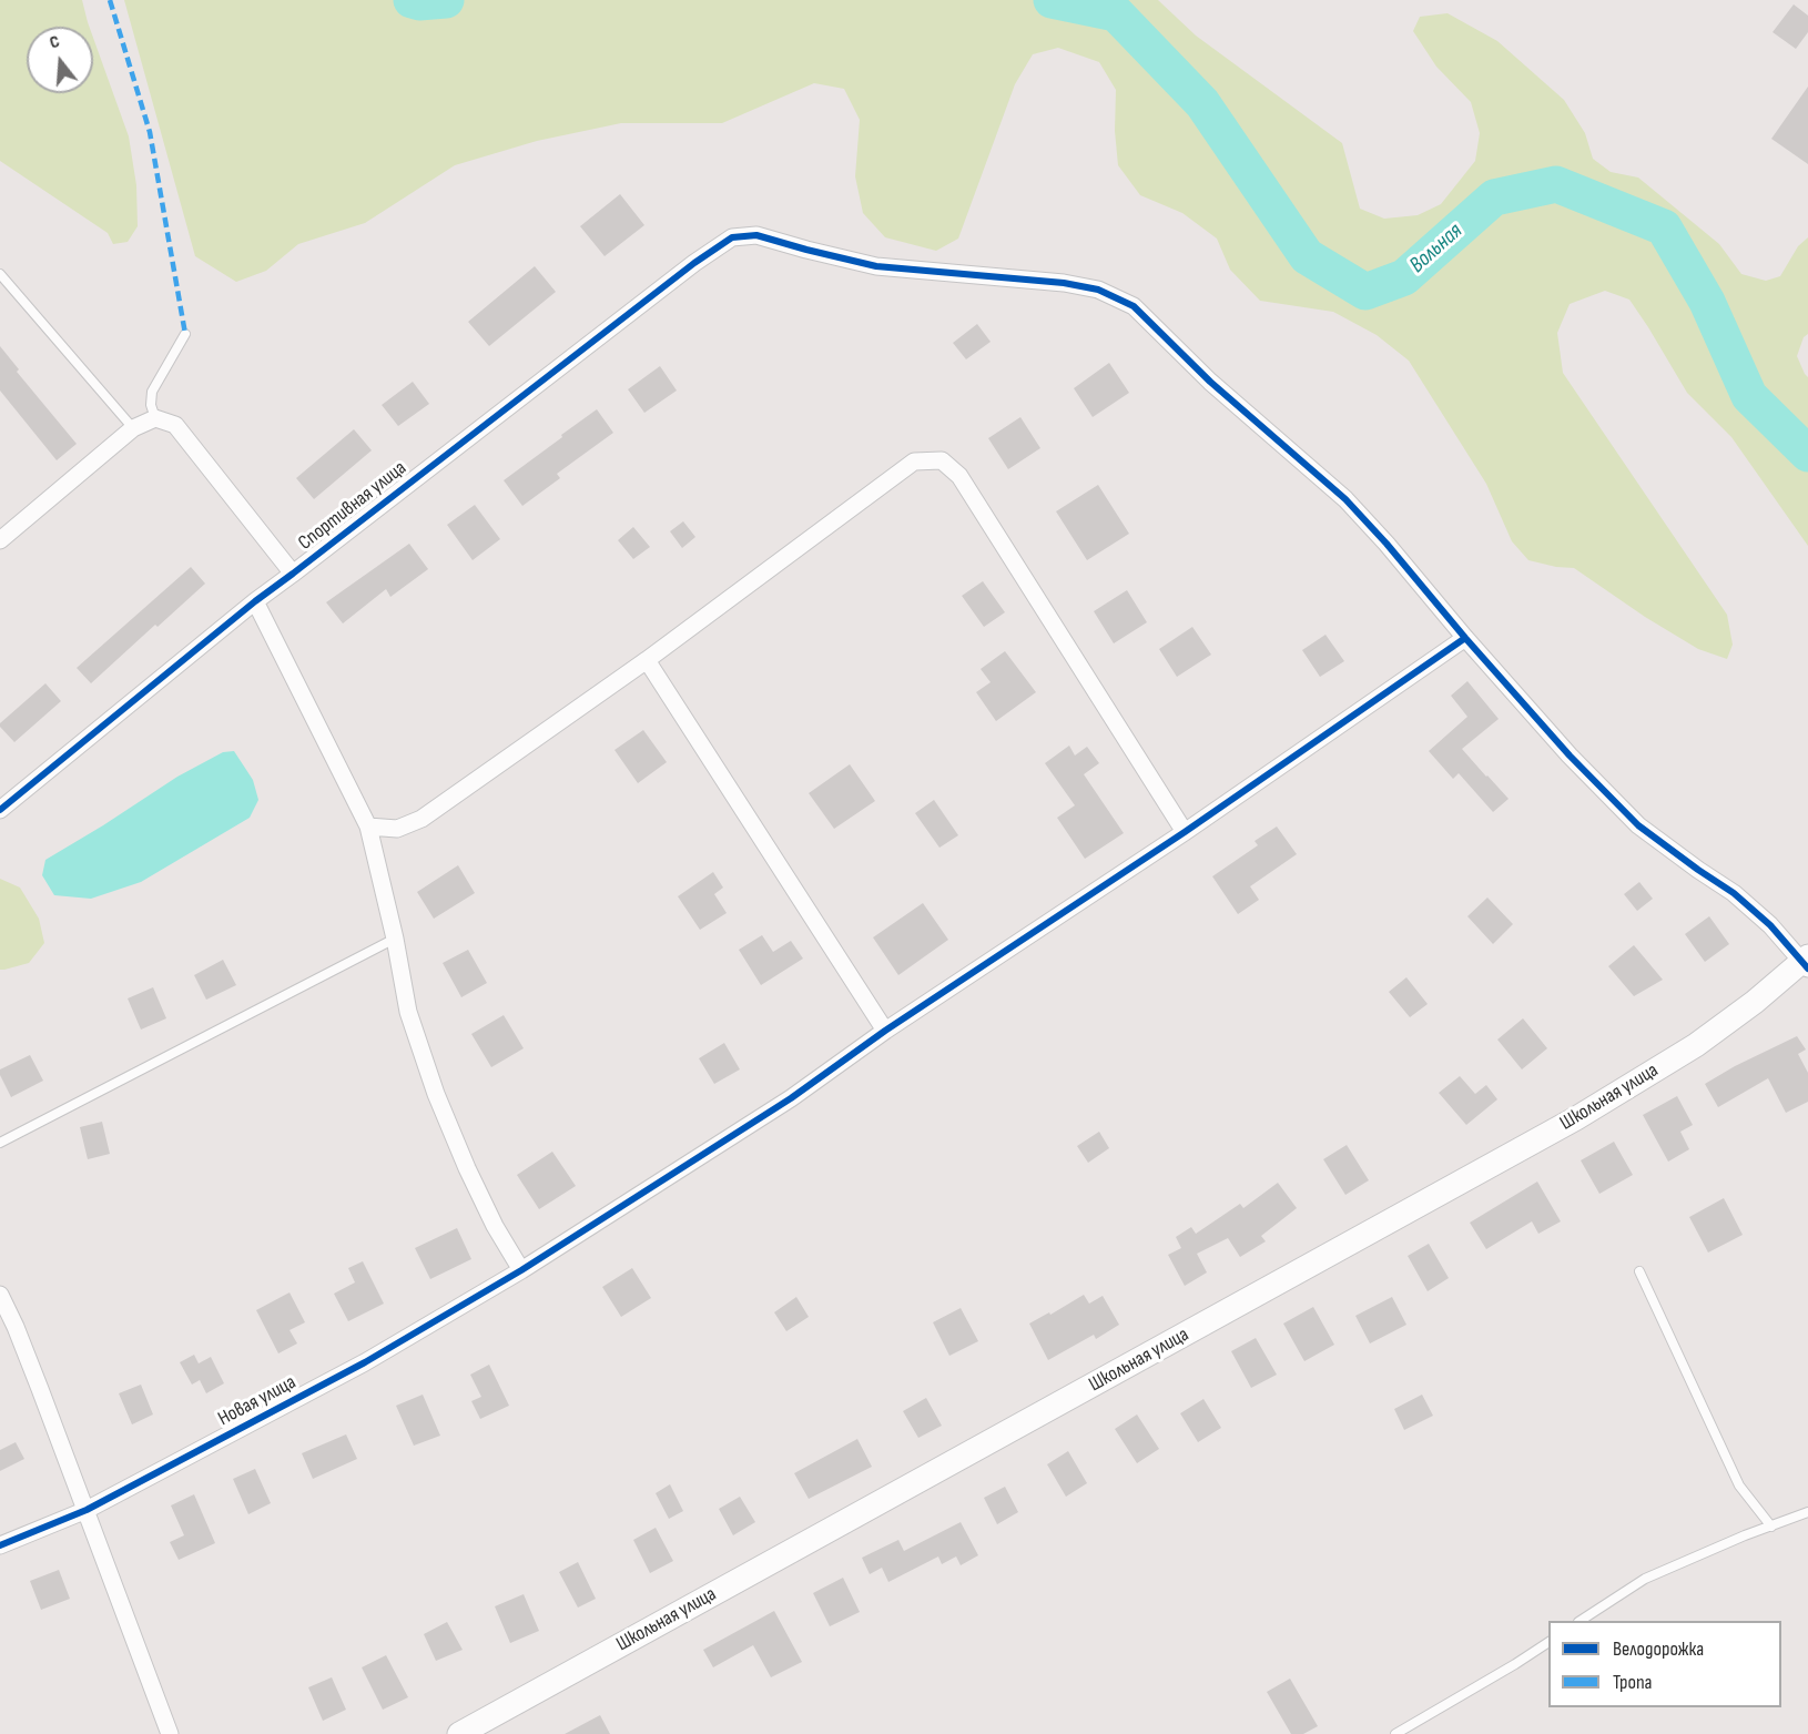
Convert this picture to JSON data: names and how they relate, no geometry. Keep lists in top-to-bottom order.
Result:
{
  "streets": {
    "street": ["Спортивная улица", "Школьная улица", "Новая улица"]
  },
  "crossings": [
    ["Спортивная улица", "Новая улица"]
  ],
  "water": ["Вольная"],
  "legend": ["Велодорожка", "Тропа"],
  "north": "top"
}
